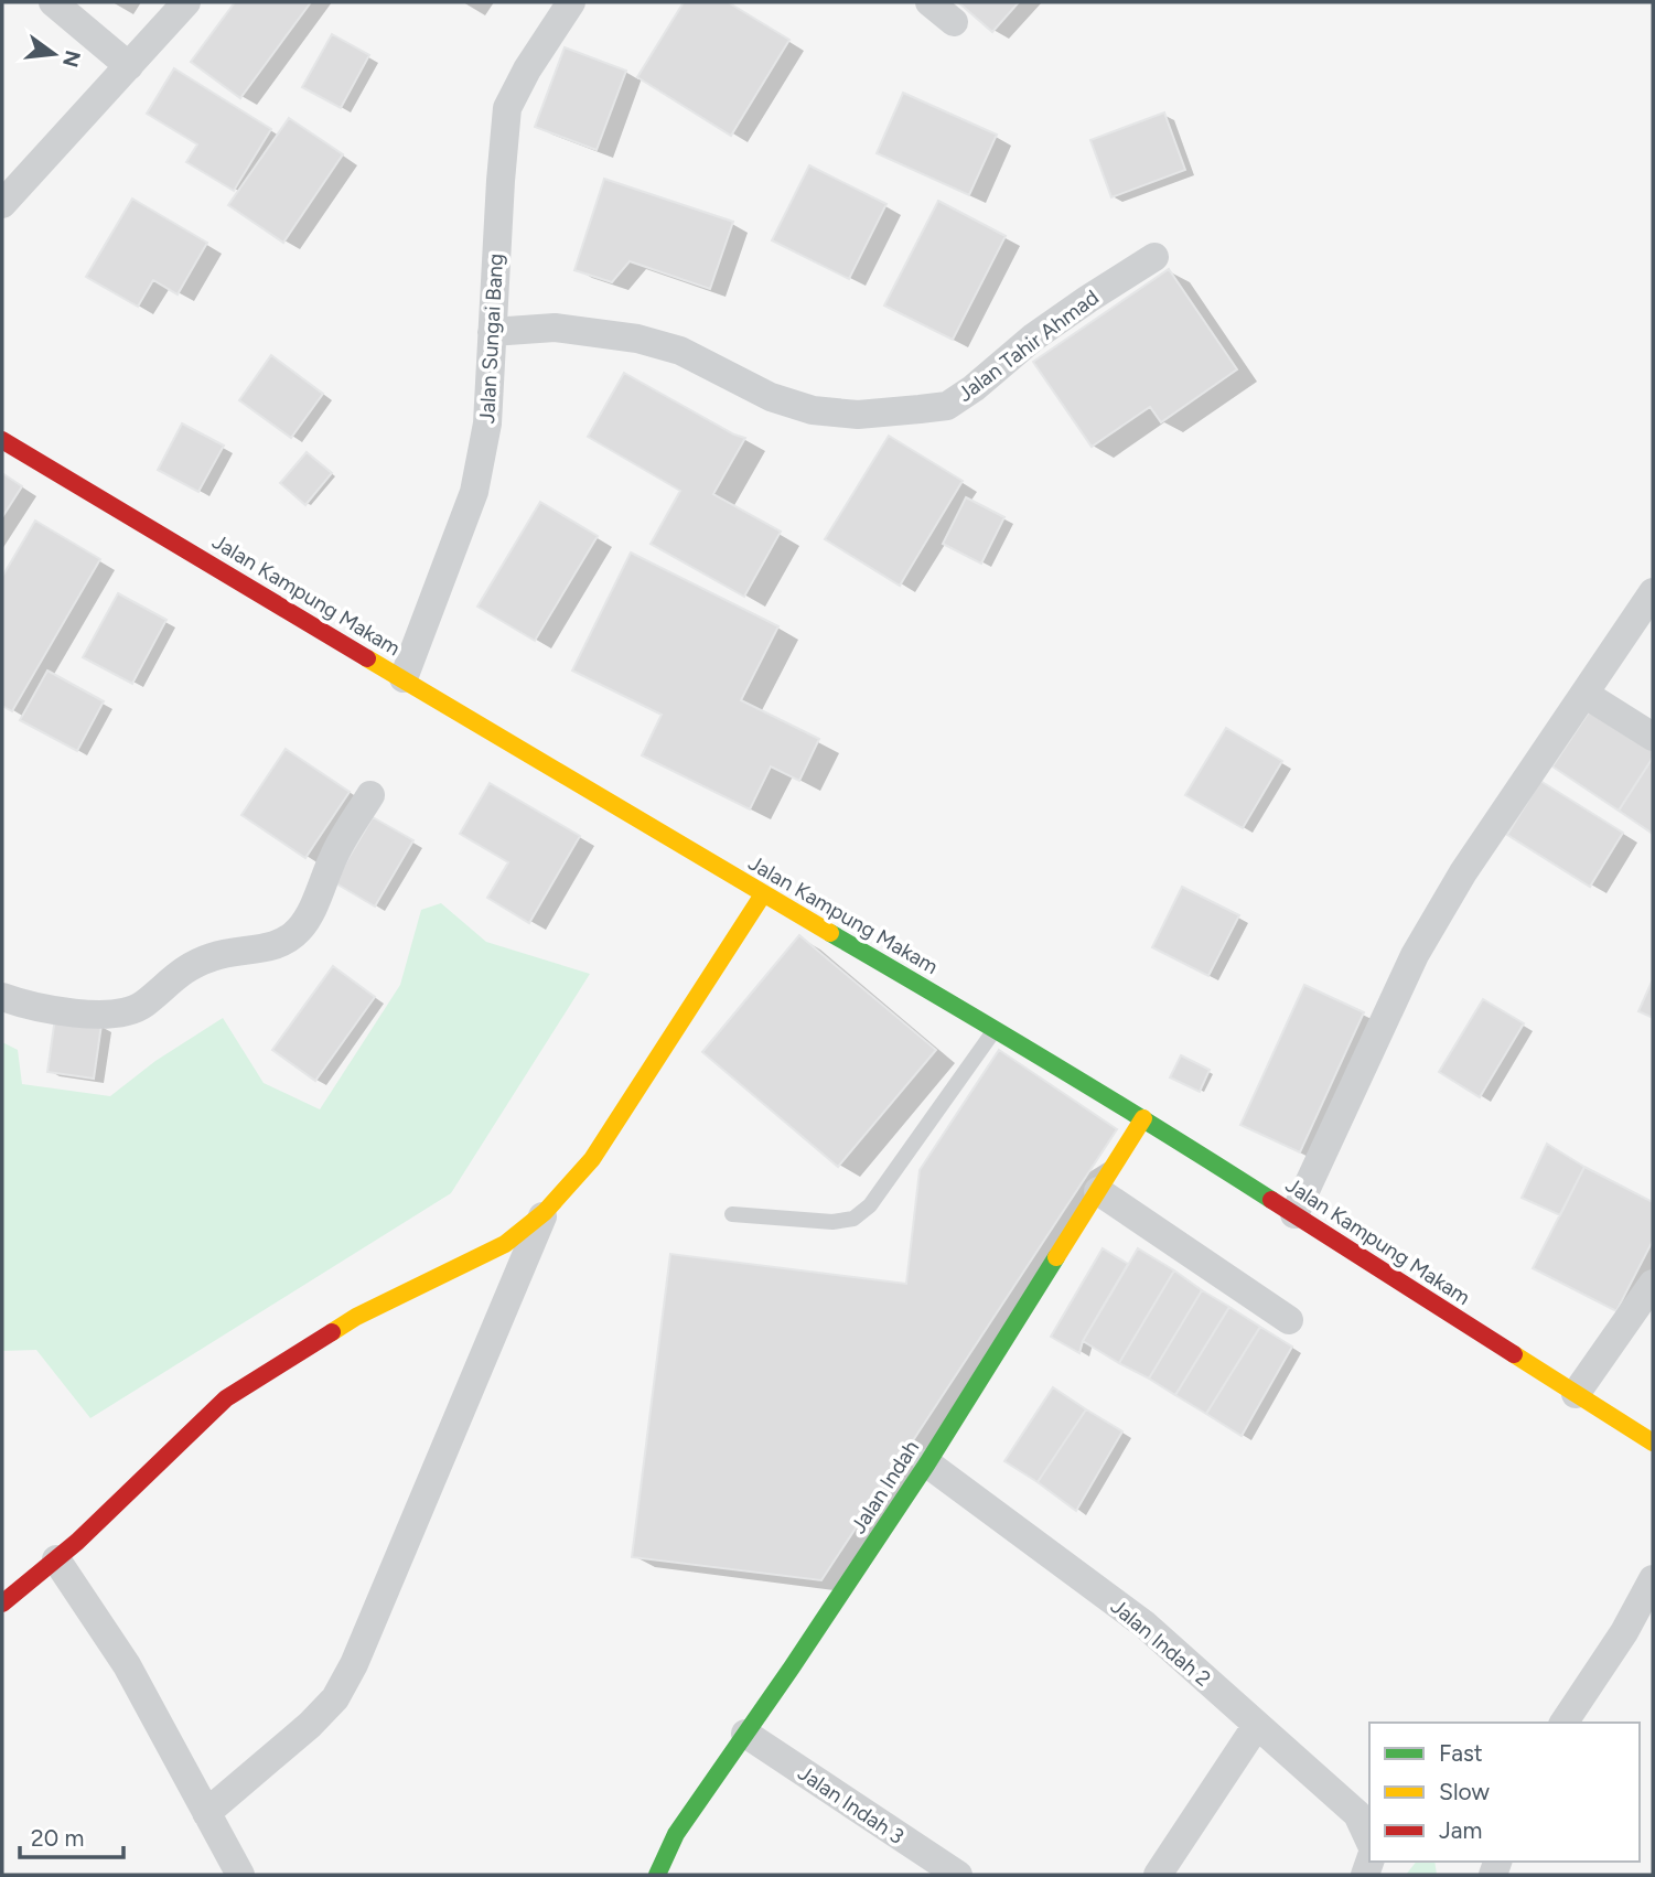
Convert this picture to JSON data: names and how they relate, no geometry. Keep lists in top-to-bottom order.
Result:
{
  "streets": {
    "street": [
      "Jalan Sungai Bang",
      "Jalan Tahir Ahmad",
      "Jalan Kampung Makam",
      "Jalan Indah",
      "Jalan Indah 2",
      "Jalan Indah 3"
    ]
  },
  "crossings": [
    ["Jalan Sungai Bang", "Jalan Tahir Ahmad"],
    ["Jalan Sungai Bang", "Jalan Kampung Makam"],
    ["Jalan Kampung Makam", "Jalan Indah"],
    ["Jalan Indah", "Jalan Indah 2"],
    ["Jalan Indah", "Jalan Indah 3"]
  ],
  "legend": ["Fast", "Slow", "Jam"],
  "scale_bar": "20 m",
  "north": "right"
}
